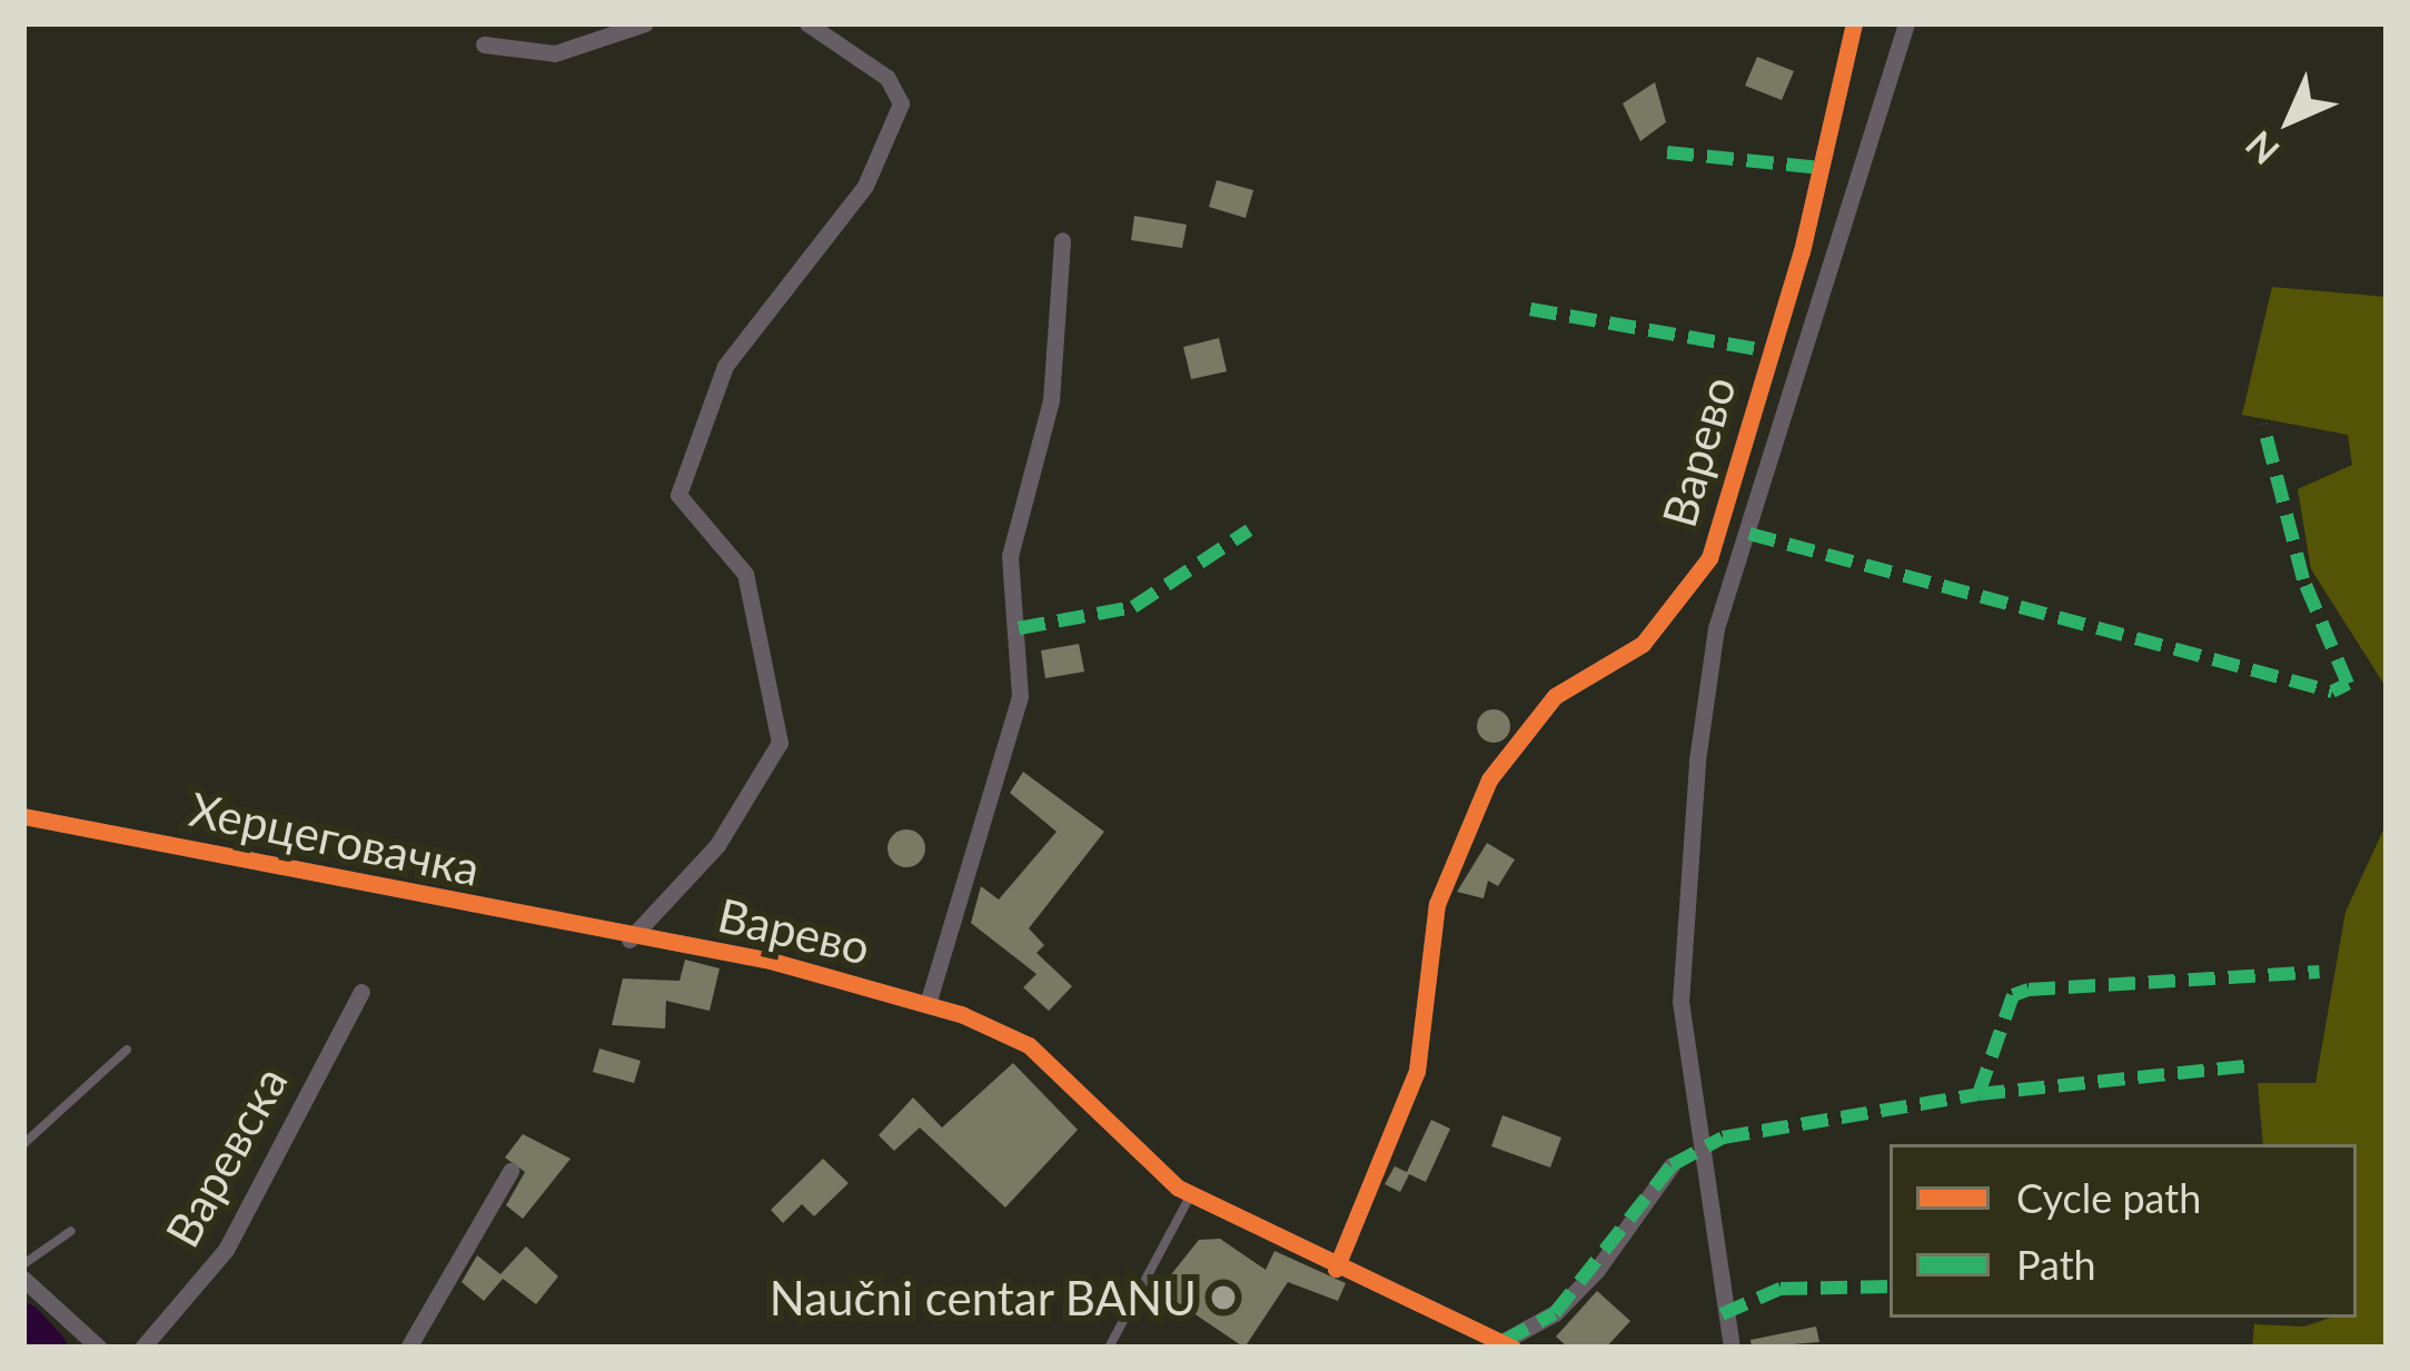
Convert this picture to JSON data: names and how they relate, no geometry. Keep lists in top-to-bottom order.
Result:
{
  "streets": {
    "street": ["Варево", "Херцеговачка", "Варевска"]
  },
  "crossings": [
    ["Варево", "Херцеговачка"]
  ],
  "places": ["Naučni centar BANU"],
  "legend": ["Cycle path", "Path"],
  "north": "bottom left"
}
